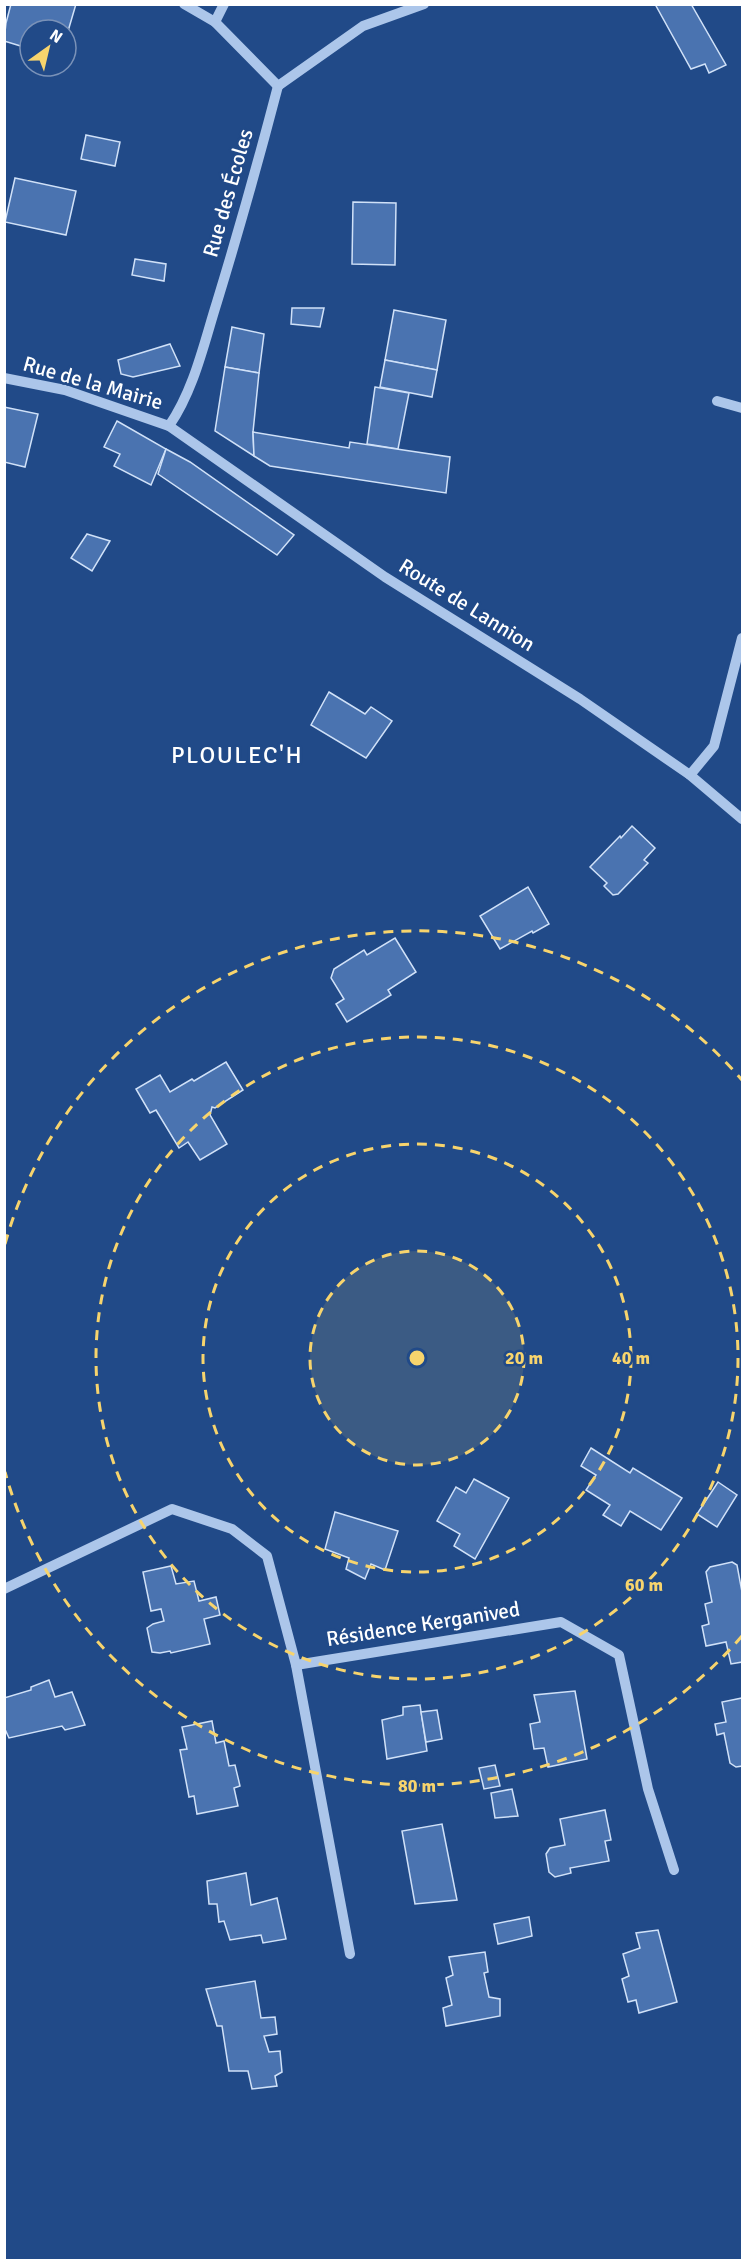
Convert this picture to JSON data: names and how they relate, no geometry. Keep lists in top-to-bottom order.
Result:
{
  "streets": {
    "street": [
      "Rue des Écoles",
      "Rue de la Mairie",
      "Route de Lannion",
      "Résidence Kerganived"
    ]
  },
  "crossings": [
    ["Rue des Écoles", "Rue de la Mairie"],
    ["Rue des Écoles", "Route de Lannion"],
    ["Rue de la Mairie", "Route de Lannion"]
  ],
  "districts": ["PLOULEC'H"],
  "north": "top right",
  "rings": [
    "20 m",
    "40 m",
    "60 m",
    "80 m"
  ]
}
